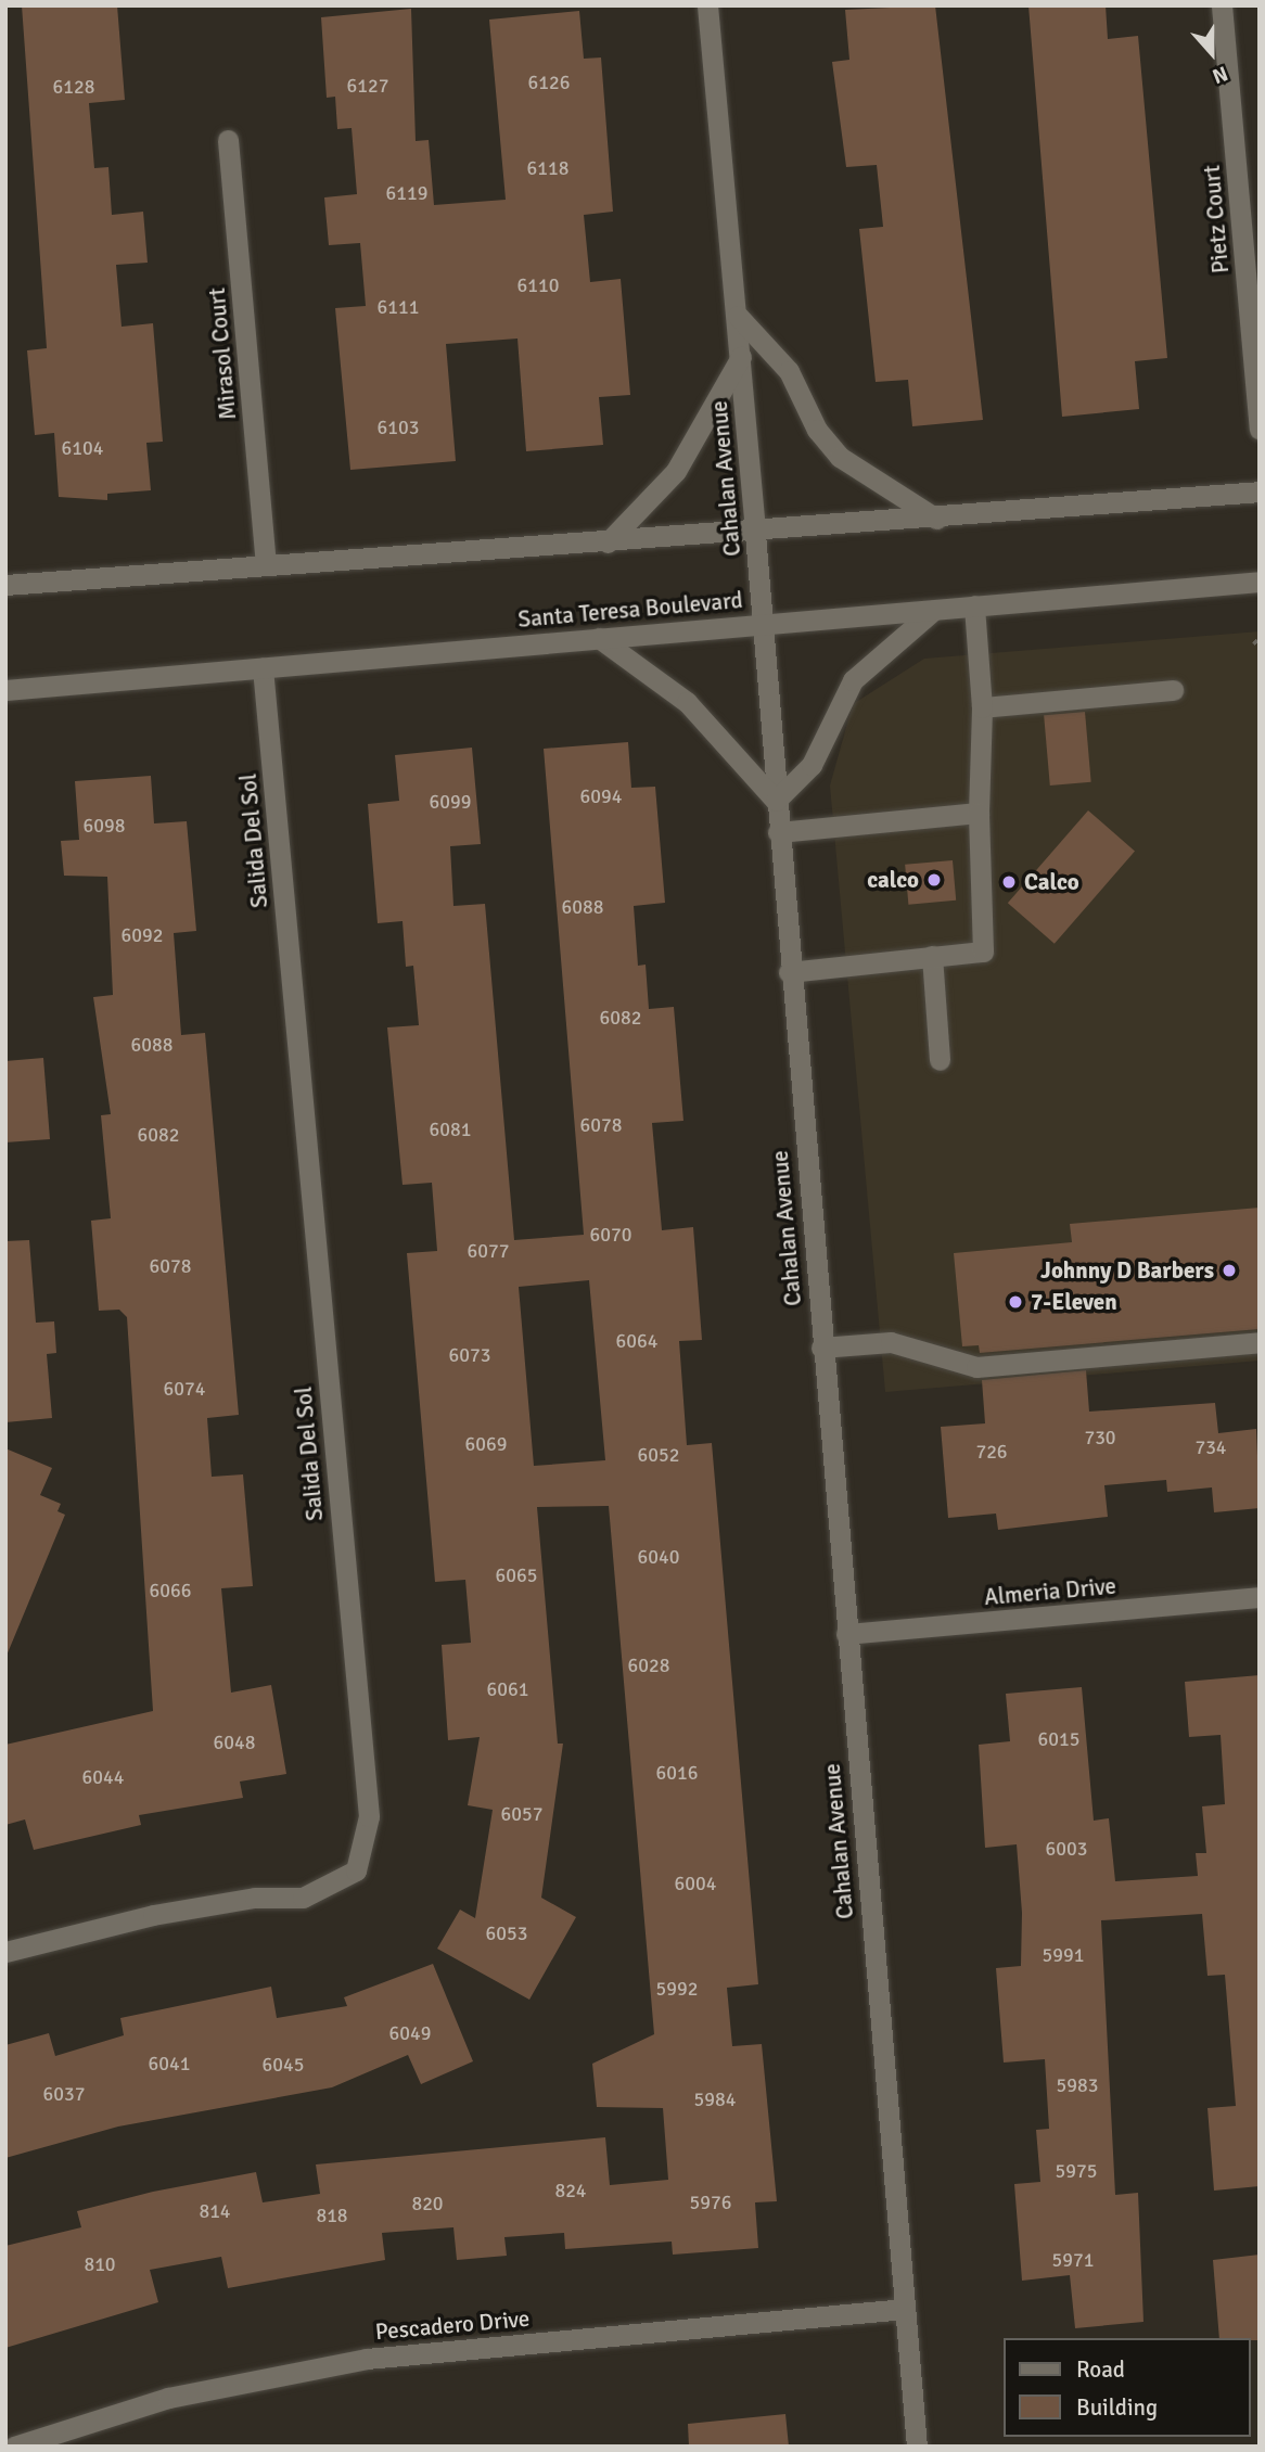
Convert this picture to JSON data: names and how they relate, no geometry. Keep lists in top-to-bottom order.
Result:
{
  "streets": {
    "street": [
      "Pietz Court",
      "Mirasol Court",
      "Cahalan Avenue",
      "Santa Teresa Boulevard",
      "Salida Del Sol",
      "Almeria Drive",
      "Pescadero Drive"
    ]
  },
  "crossings": [
    ["Cahalan Avenue", "Santa Teresa Boulevard"],
    ["Cahalan Avenue", "Almeria Drive"],
    ["Cahalan Avenue", "Pescadero Drive"],
    ["Santa Teresa Boulevard", "Salida Del Sol"]
  ],
  "places": [
    "calco",
    "Calco",
    "Johnny D Barbers",
    "7-Eleven"
  ],
  "house_numbers": [
    "6126",
    "6127",
    "6128",
    "6118",
    "6119",
    "6110",
    "6111",
    "6103",
    "6104",
    "6094",
    "6099",
    "6098",
    "6088",
    "6092",
    "6082",
    "6088",
    "6078",
    "6081",
    "6082",
    "6070",
    "6077",
    "6078",
    "6064",
    "6073",
    "6074",
    "730",
    "6069",
    "734",
    "726",
    "6052",
    "6040",
    "6065",
    "6066",
    "6028",
    "6061",
    "6015",
    "6048",
    "6016",
    "6044",
    "6057",
    "6003",
    "6004",
    "6053",
    "5991",
    "5992",
    "6049",
    "6041",
    "6045",
    "5983",
    "6037",
    "5984",
    "5975",
    "824",
    "5976",
    "820",
    "814",
    "818",
    "5971",
    "810"
  ],
  "legend": ["Road", "Building"],
  "north": "bottom"
}
